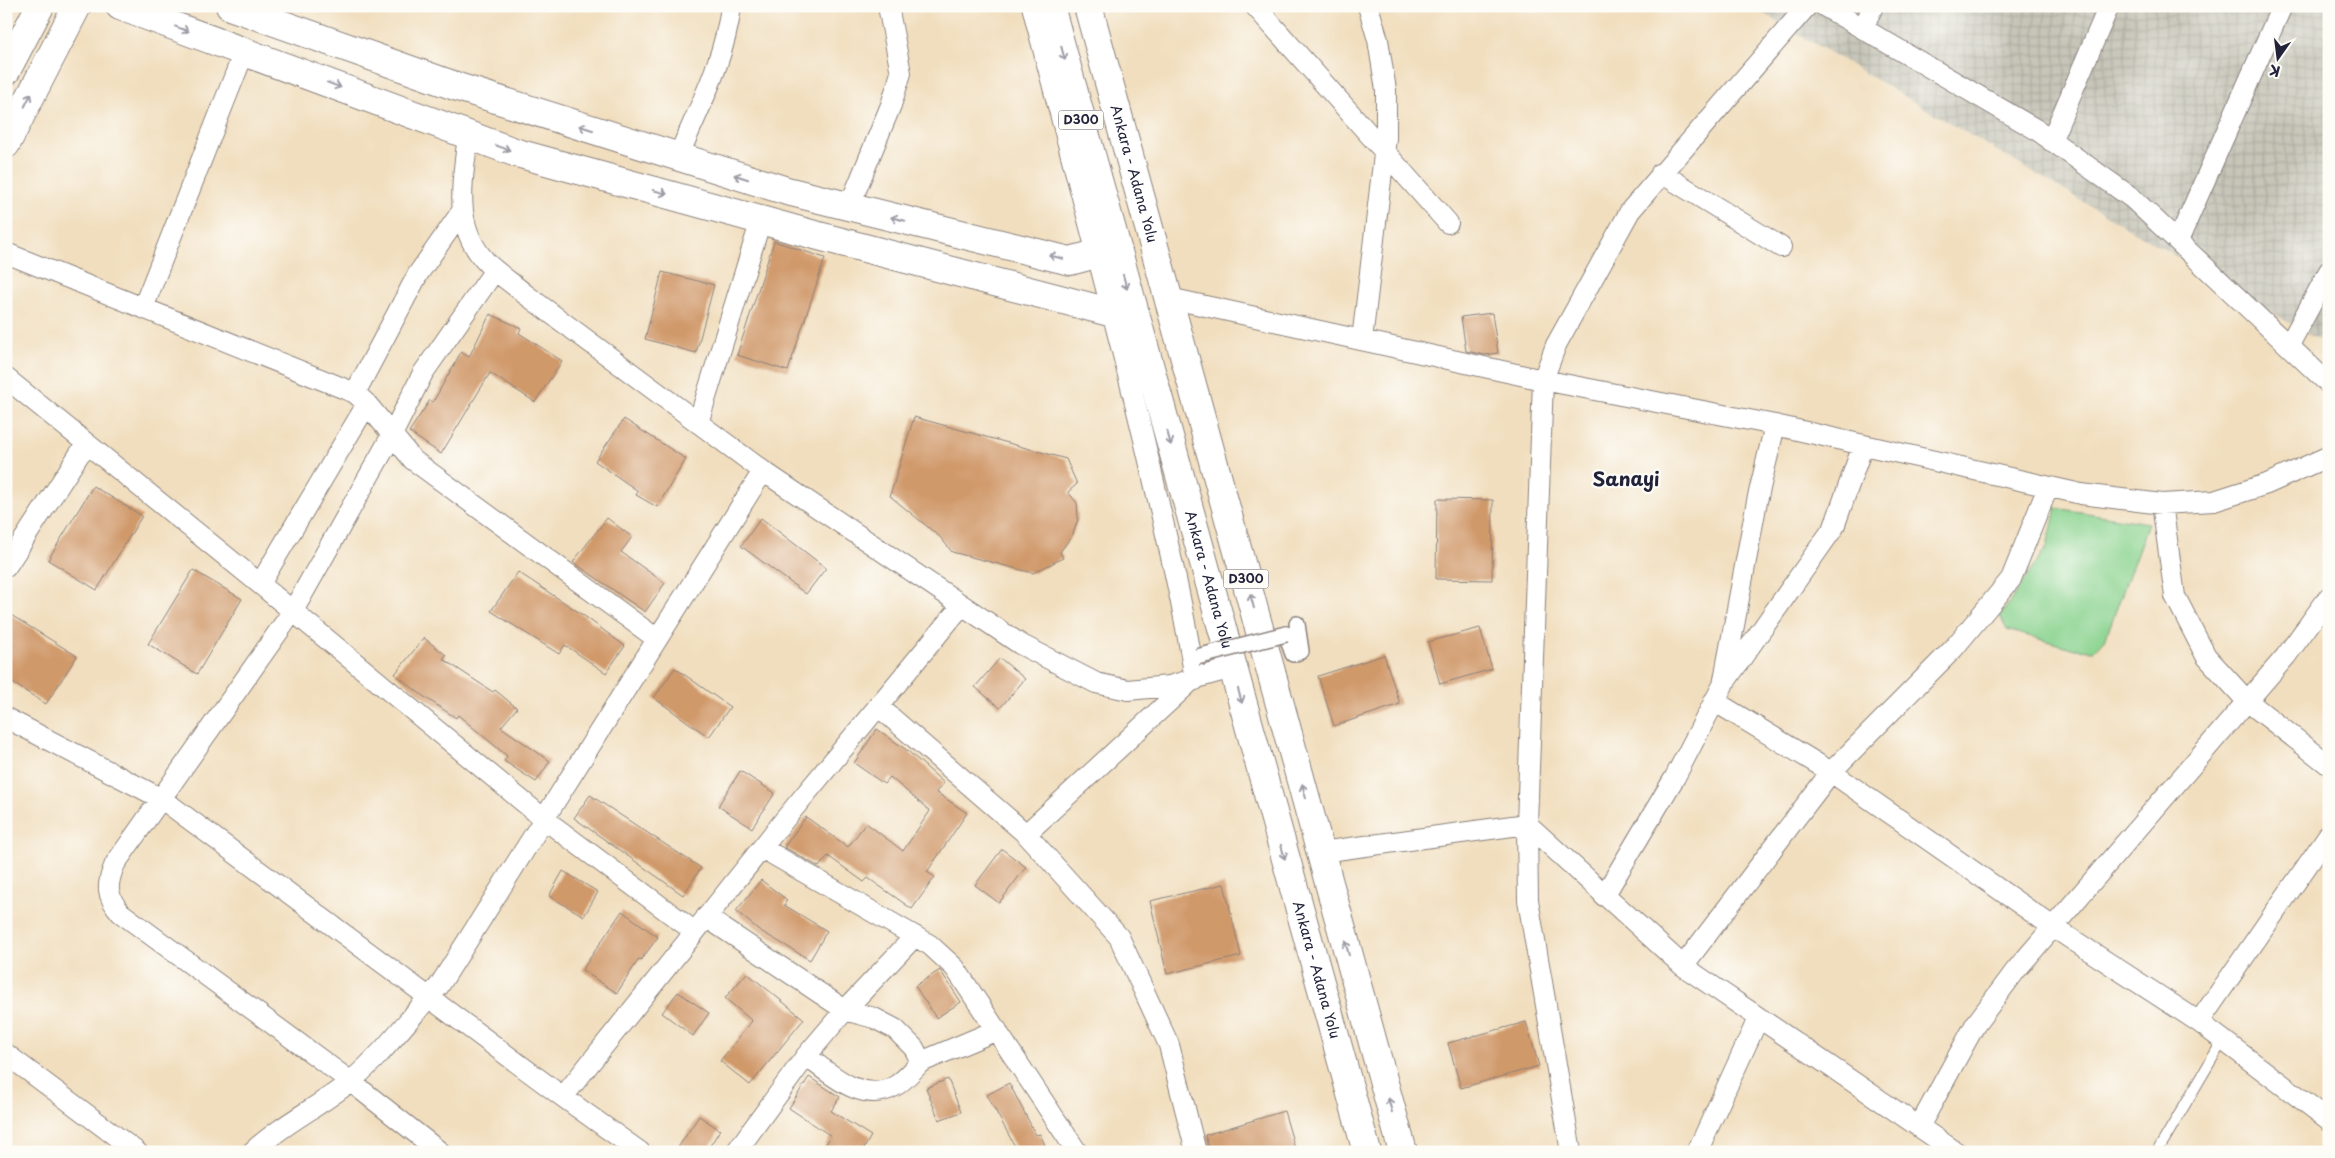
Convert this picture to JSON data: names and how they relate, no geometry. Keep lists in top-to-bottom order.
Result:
{
  "streets": {
    "main road": ["D300", "Ankara - Adana Yolu"]
  },
  "districts": ["Sanayi"],
  "north": "bottom"
}
